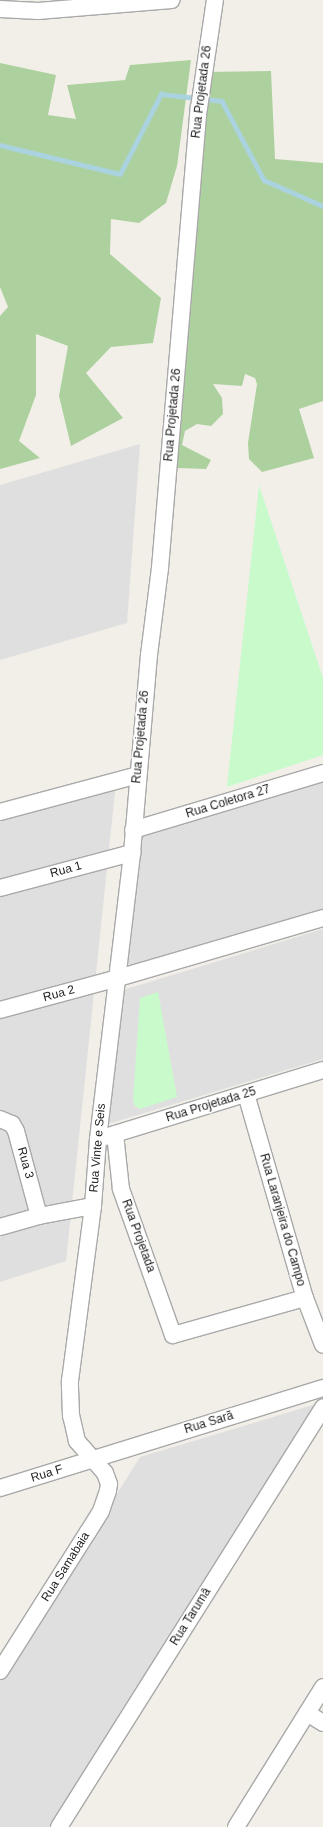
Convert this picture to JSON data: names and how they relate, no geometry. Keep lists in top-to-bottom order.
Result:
{
  "streets": {
    "street": [
      "Rua Projetada 26",
      "Rua Coletora 27",
      "Rua 1",
      "Rua 2",
      "Rua Projetada 25",
      "Rua Vinte e Seis",
      "Rua 3",
      "Rua Laranjeira do Campo",
      "Rua Projetada",
      "Rua Sarã",
      "Rua F",
      "Rua Samabaia",
      "Rua Tarumâ"
    ]
  },
  "crossings": [
    ["Rua Projetada 26", "Rua Coletora 27"],
    ["Rua Projetada 26", "Rua Vinte e Seis"],
    ["Rua Coletora 27", "Rua Vinte e Seis"],
    ["Rua 1", "Rua Vinte e Seis"],
    ["Rua 2", "Rua Vinte e Seis"],
    ["Rua Projetada 25", "Rua Vinte e Seis"],
    ["Rua Projetada 25", "Rua Laranjeira do Campo"],
    ["Rua Projetada 25", "Rua Projetada"],
    ["Rua Vinte e Seis", "Rua Sarã"],
    ["Rua Vinte e Seis", "Rua F"],
    ["Rua Vinte e Seis", "Rua Samabaia"],
    ["Rua Laranjeira do Campo", "Rua Projetada"],
    ["Rua Sarã", "Rua F"],
    ["Rua Sarã", "Rua Samabaia"],
    ["Rua F", "Rua Samabaia"]
  ]
}
